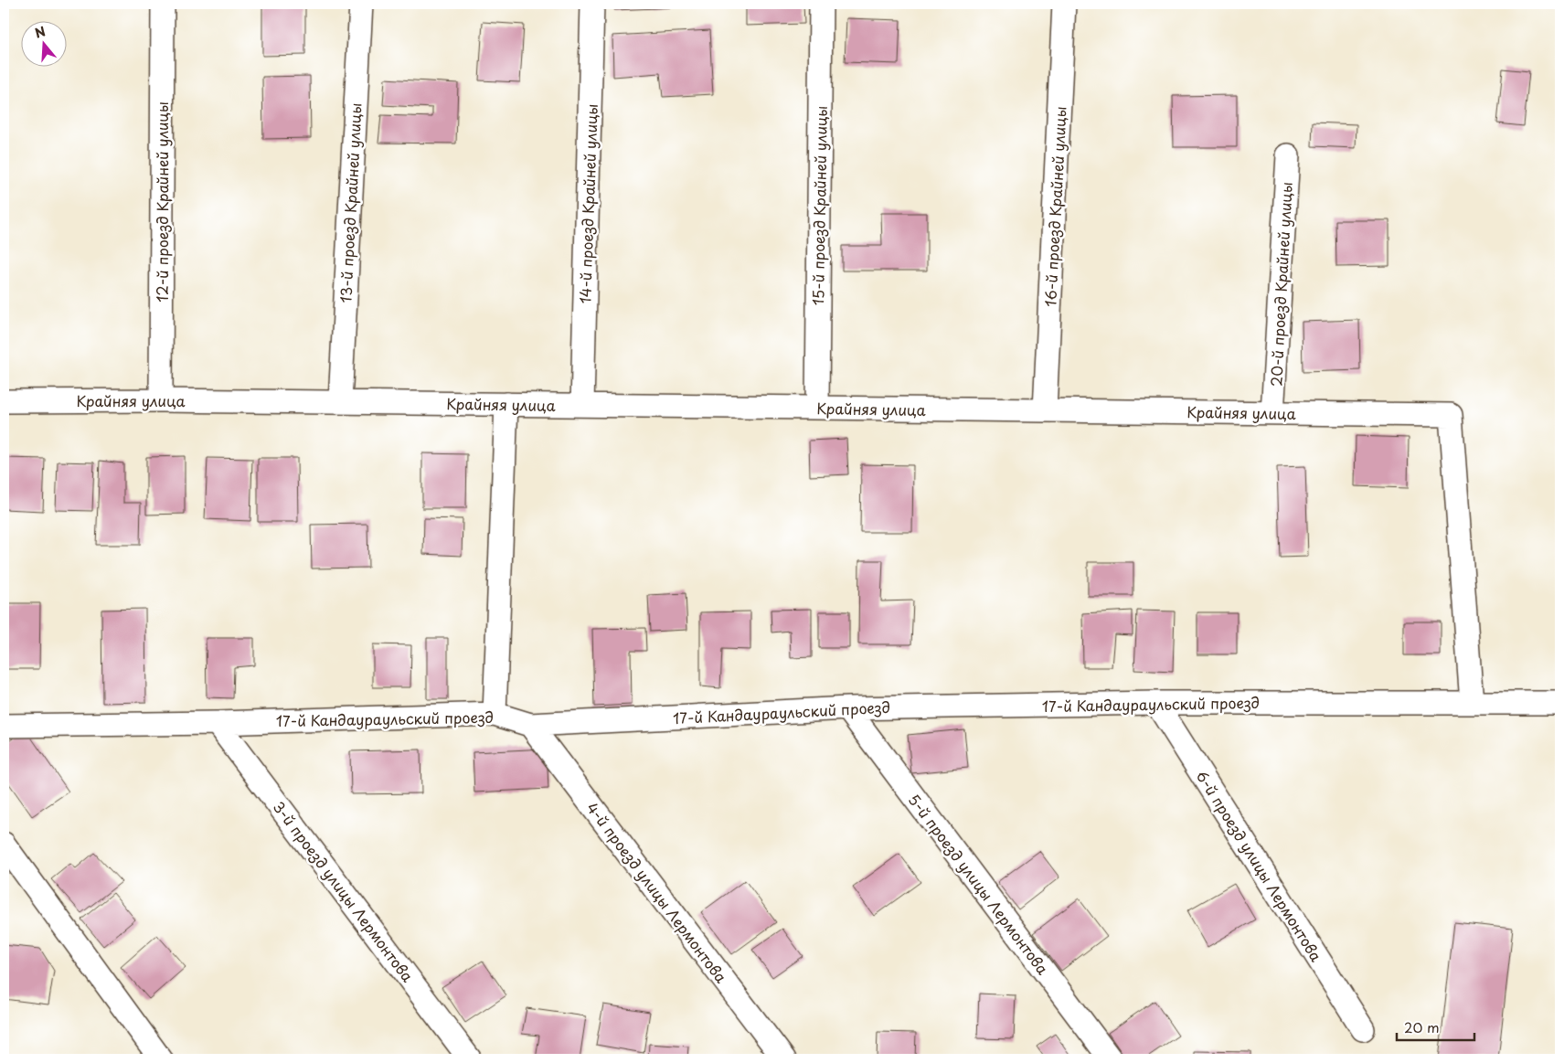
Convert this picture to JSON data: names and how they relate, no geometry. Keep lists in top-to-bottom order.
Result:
{
  "streets": {
    "street": [
      "12-й проезд Крайней улицы",
      "13-й проезд Крайней улицы",
      "14-й проезд Крайней улицы",
      "15-й проезд Крайней улицы",
      "16-й проезд Крайней улицы",
      "20-й проезд Крайней улицы",
      "Крайняя улица",
      "17-й Кандаураульский проезд",
      "6-й проезд улицы Лермонтова",
      "5-й проезд улицы Лермонтова",
      "3-й проезд улицы Лермонтова",
      "4-й проезд улицы Лермонтова"
    ]
  },
  "crossings": [
    ["12-й проезд Крайней улицы", "Крайняя улица"],
    ["13-й проезд Крайней улицы", "Крайняя улица"],
    ["14-й проезд Крайней улицы", "Крайняя улица"],
    ["15-й проезд Крайней улицы", "Крайняя улица"],
    ["16-й проезд Крайней улицы", "Крайняя улица"],
    ["20-й проезд Крайней улицы", "Крайняя улица"],
    ["Крайняя улица", "17-й Кандаураульский проезд"],
    ["17-й Кандаураульский проезд", "6-й проезд улицы Лермонтова"],
    ["17-й Кандаураульский проезд", "5-й проезд улицы Лермонтова"],
    ["17-й Кандаураульский проезд", "3-й проезд улицы Лермонтова"],
    ["17-й Кандаураульский проезд", "4-й проезд улицы Лермонтова"]
  ],
  "scale_bar": "20 m",
  "north": "top"
}
